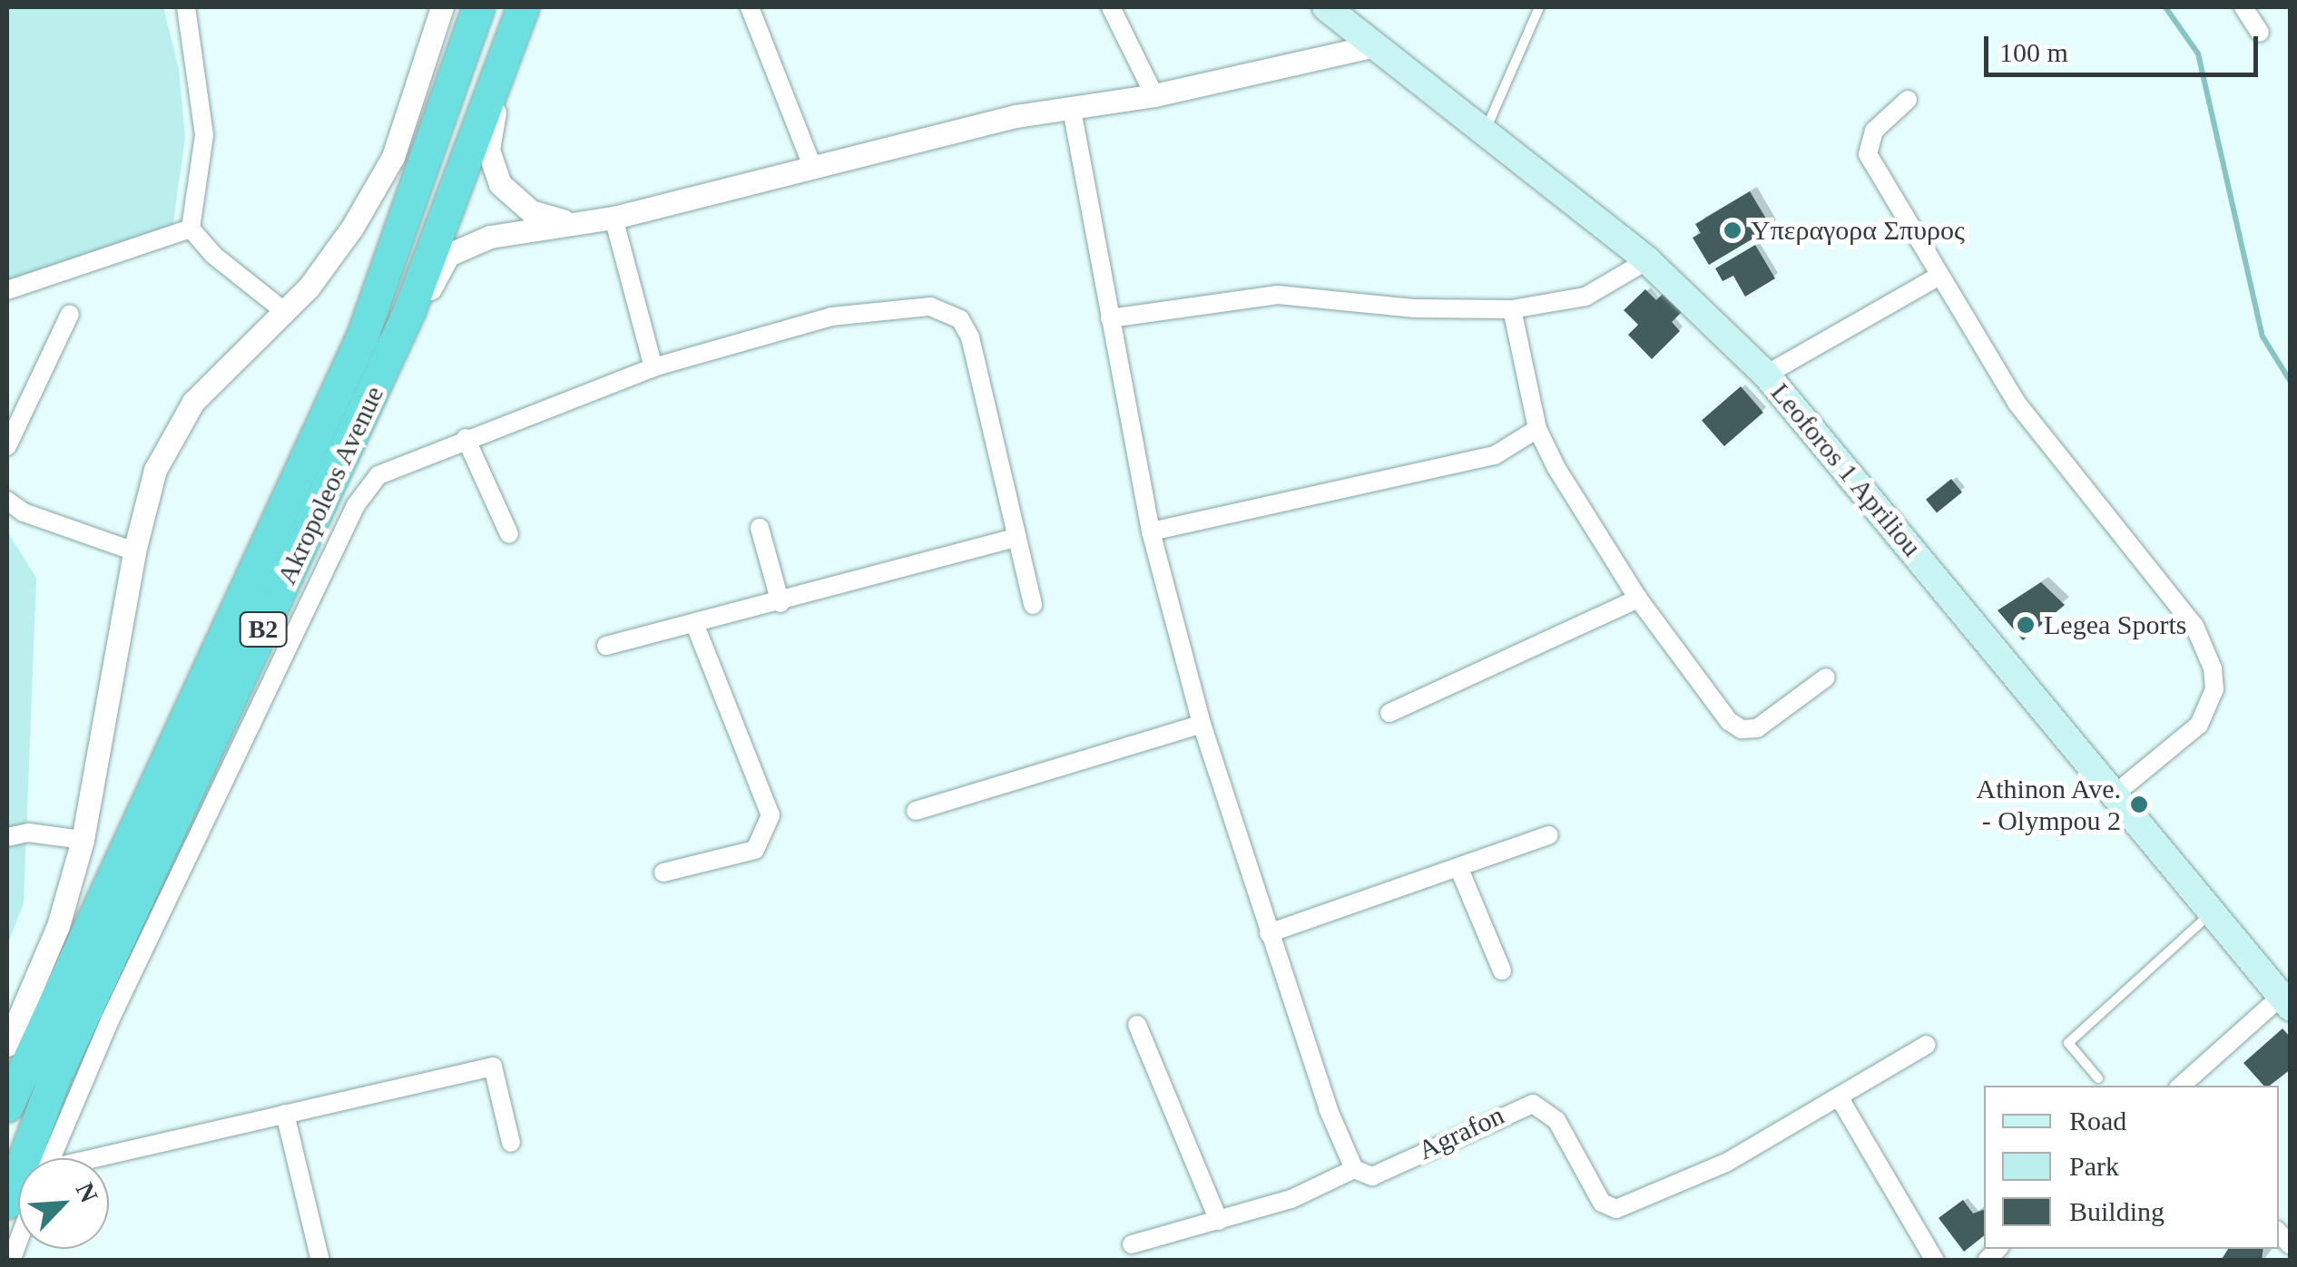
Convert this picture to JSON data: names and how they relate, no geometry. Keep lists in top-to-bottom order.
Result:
{
  "streets": {
    "highway": ["Akropoleos Avenue", "B2"],
    "main road": ["Leoforos 1 Apriliou"],
    "street": ["Agrafon"]
  },
  "places": ["Υπεραγορα Σπυρος", "Legea Sports", "Athinon Ave. - Olympou 2"],
  "legend": ["Road", "Park", "Building"],
  "scale_bar": "100 m",
  "north": "top right"
}
